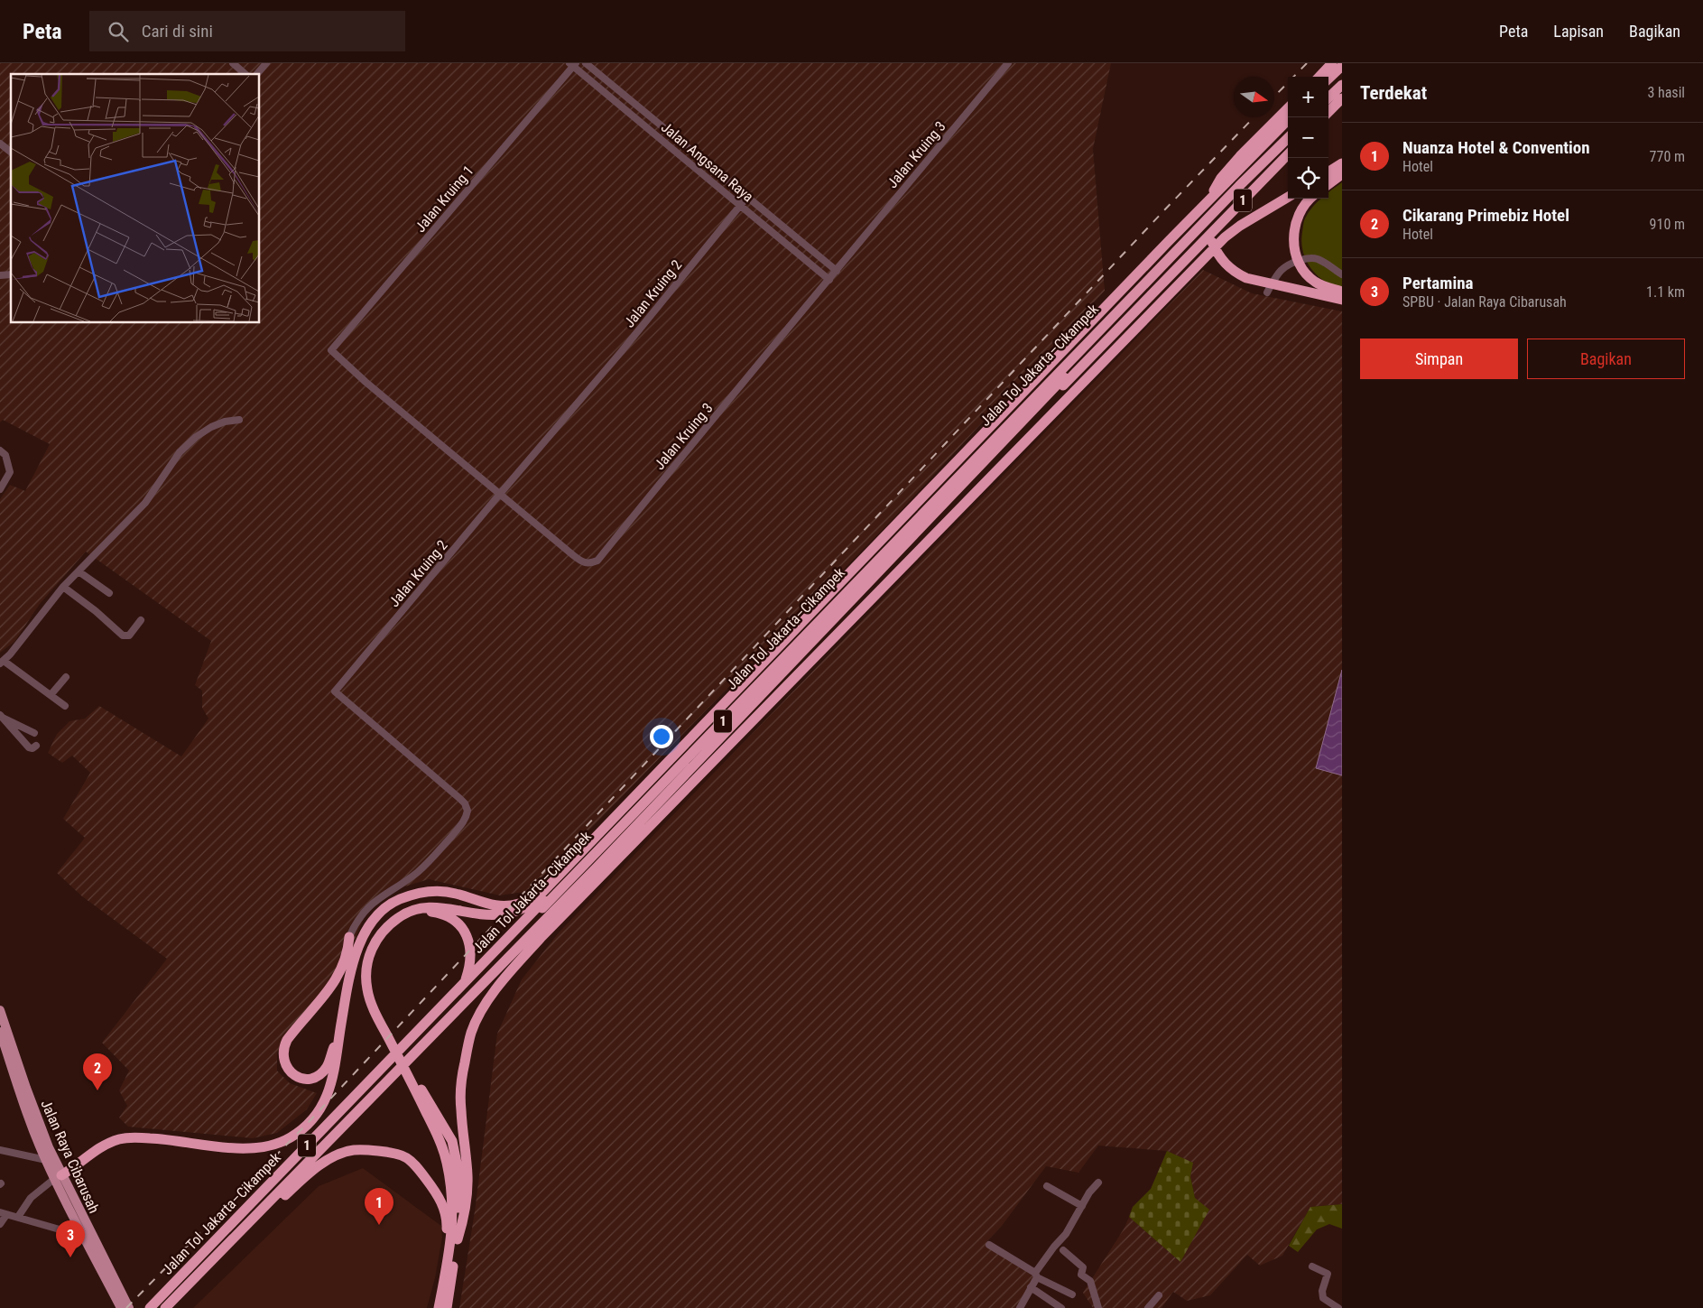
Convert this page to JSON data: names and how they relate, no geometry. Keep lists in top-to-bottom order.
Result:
{
  "streets": {
    "highway": ["1", "Jalan Tol Jakarta–Cikampek"],
    "main road": ["Jalan Raya Cibarusah"],
    "street": [
      "Jalan Kruing 3",
      "Jalan Angsana Raya",
      "Jalan Kruing 1",
      "Jalan Kruing 2"
    ]
  },
  "crossings": [
    ["Jalan Kruing 3", "Jalan Angsana Raya"],
    ["Jalan Kruing 3", "Jalan Kruing 1"],
    ["Jalan Kruing 3", "Jalan Kruing 2"],
    ["Jalan Angsana Raya", "Jalan Kruing 1"],
    ["Jalan Angsana Raya", "Jalan Kruing 2"]
  ],
  "north": "right",
  "page": {
    "header": "Peta",
    "search": "Cari di sini",
    "nav": ["Peta", "Lapisan", "Bagikan"],
    "heading": ["Terdekat", "3 hasil"],
    "map_buttons": ["+", "−"],
    "list": [
      {
        "mark": "1",
        "name": "Nuanza Hotel & Convention",
        "note": "Hotel",
        "value": "770 m"
      },
      {
        "mark": "2",
        "name": "Cikarang Primebiz Hotel",
        "note": "Hotel",
        "value": "910 m"
      },
      {
        "mark": "3",
        "name": "Pertamina",
        "note": "SPBU · Jalan Raya Cibarusah",
        "value": "1.1 km"
      }
    ],
    "buttons": ["Simpan", "Bagikan"],
    "pins": ["2", "1", "3"]
  }
}
